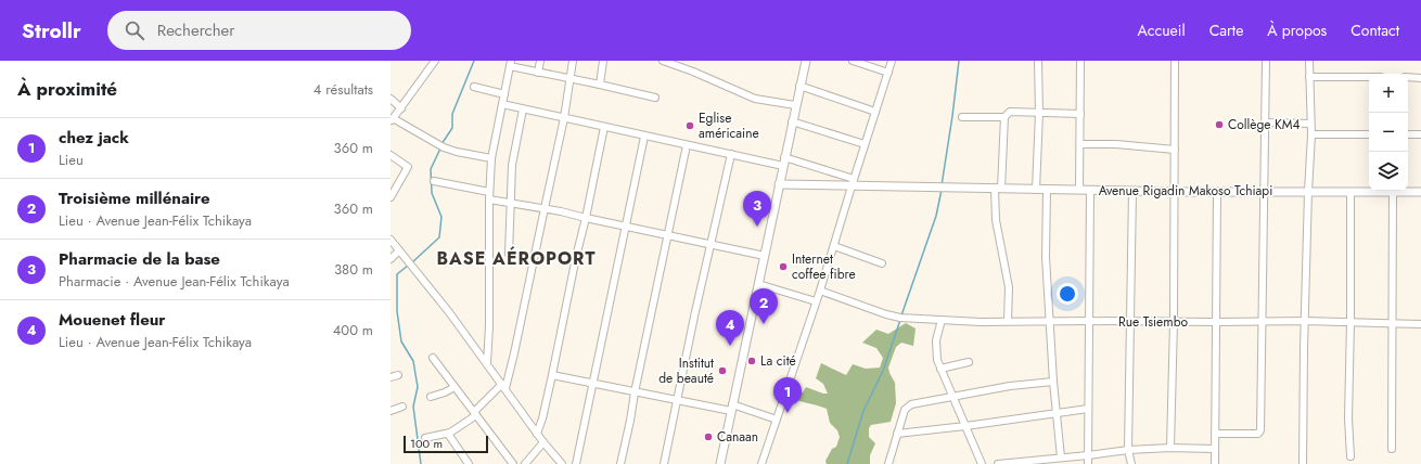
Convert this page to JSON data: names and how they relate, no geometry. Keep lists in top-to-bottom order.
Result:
{
  "streets": {
    "street": ["Avenue Rigadin Makoso Tchiapi", "Rue Tsiembo"]
  },
  "districts": ["BASE AÉROPORT"],
  "places": [
    "Collège KM4",
    "Eglise américaine",
    "Internet coffee fibre",
    "La cité",
    "Institut de beauté",
    "Canaan"
  ],
  "scale_bar": "100 m",
  "page": {
    "header": "Strollr",
    "search": "Rechercher",
    "nav": [
      "Accueil",
      "Carte",
      "À propos",
      "Contact"
    ],
    "heading": ["À proximité", "4 résultats"],
    "map_buttons": ["+", "−"],
    "list": [
      {
        "mark": "1",
        "name": "chez jack",
        "note": "Lieu",
        "value": "360 m"
      },
      {
        "mark": "2",
        "name": "Troisième millénaire",
        "note": "Lieu · Avenue Jean-Félix Tchikaya",
        "value": "360 m"
      },
      {
        "mark": "3",
        "name": "Pharmacie de la base",
        "note": "Pharmacie · Avenue Jean-Félix Tchikaya",
        "value": "380 m"
      },
      {
        "mark": "4",
        "name": "Mouenet fleur",
        "note": "Lieu · Avenue Jean-Félix Tchikaya",
        "value": "400 m"
      }
    ],
    "pins": [
      "3",
      "2",
      "4",
      "1"
    ],
    "scale": "100 m"
  }
}
